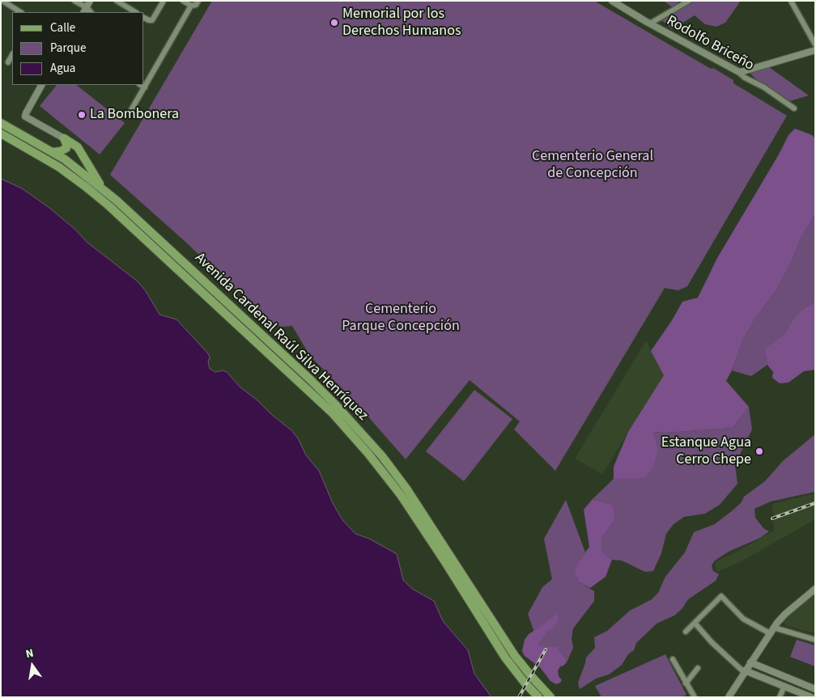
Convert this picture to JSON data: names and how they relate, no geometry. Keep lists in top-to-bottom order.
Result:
{
  "streets": {
    "main road": ["Avenida Cardenal Raúl Silva Henríquez"],
    "street": ["Rodolfo Briceño"]
  },
  "parks": ["Cementerio General de Concepción", "Cementerio Parque Concepción"],
  "places": ["Memorial por los Derechos Humanos", "La Bombonera", "Estanque Agua Cerro Chepe"],
  "legend": ["Calle", "Parque", "Agua"],
  "north": "top"
}
